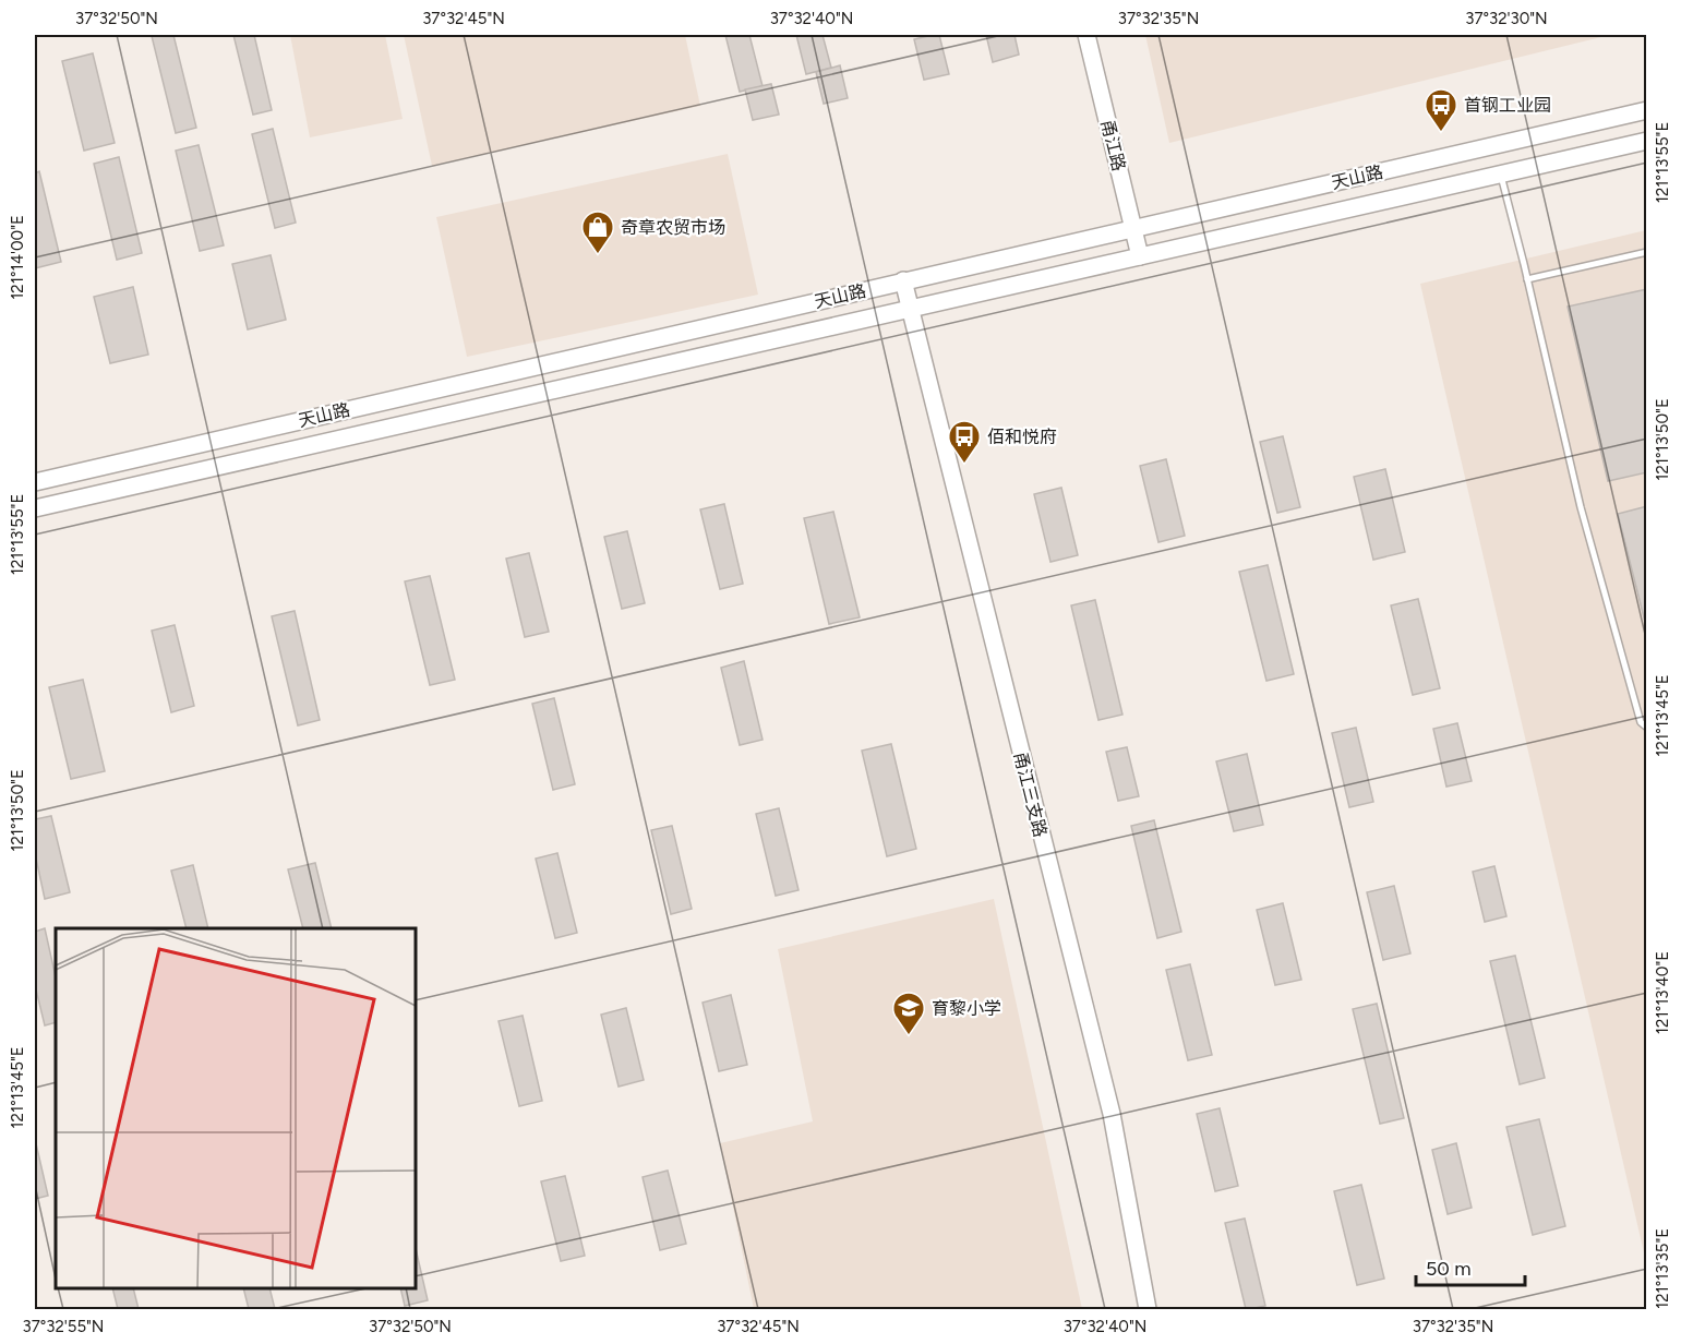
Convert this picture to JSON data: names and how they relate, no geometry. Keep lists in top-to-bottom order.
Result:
{
  "streets": {
    "street": ["甬江路", "天山路", "甬江三支路"]
  },
  "crossings": [
    ["甬江路", "天山路"],
    ["天山路", "甬江三支路"]
  ],
  "places": {
    "bus stop": ["首钢工业园", "佰和悦府"],
    "shop": ["奇章农贸市场"],
    "school or university": ["育黎小学"]
  },
  "scale_bar": "50 m",
  "coordinates": [
    "37°32'50\"N",
    "37°32'45\"N",
    "37°32'40\"N",
    "37°32'35\"N",
    "37°32'30\"N",
    "121°13'55\"E",
    "121°14'00\"E",
    "121°13'50\"E",
    "121°13'45\"E",
    "121°13'40\"E",
    "121°13'35\"E",
    "37°32'55\"N"
  ]
}
